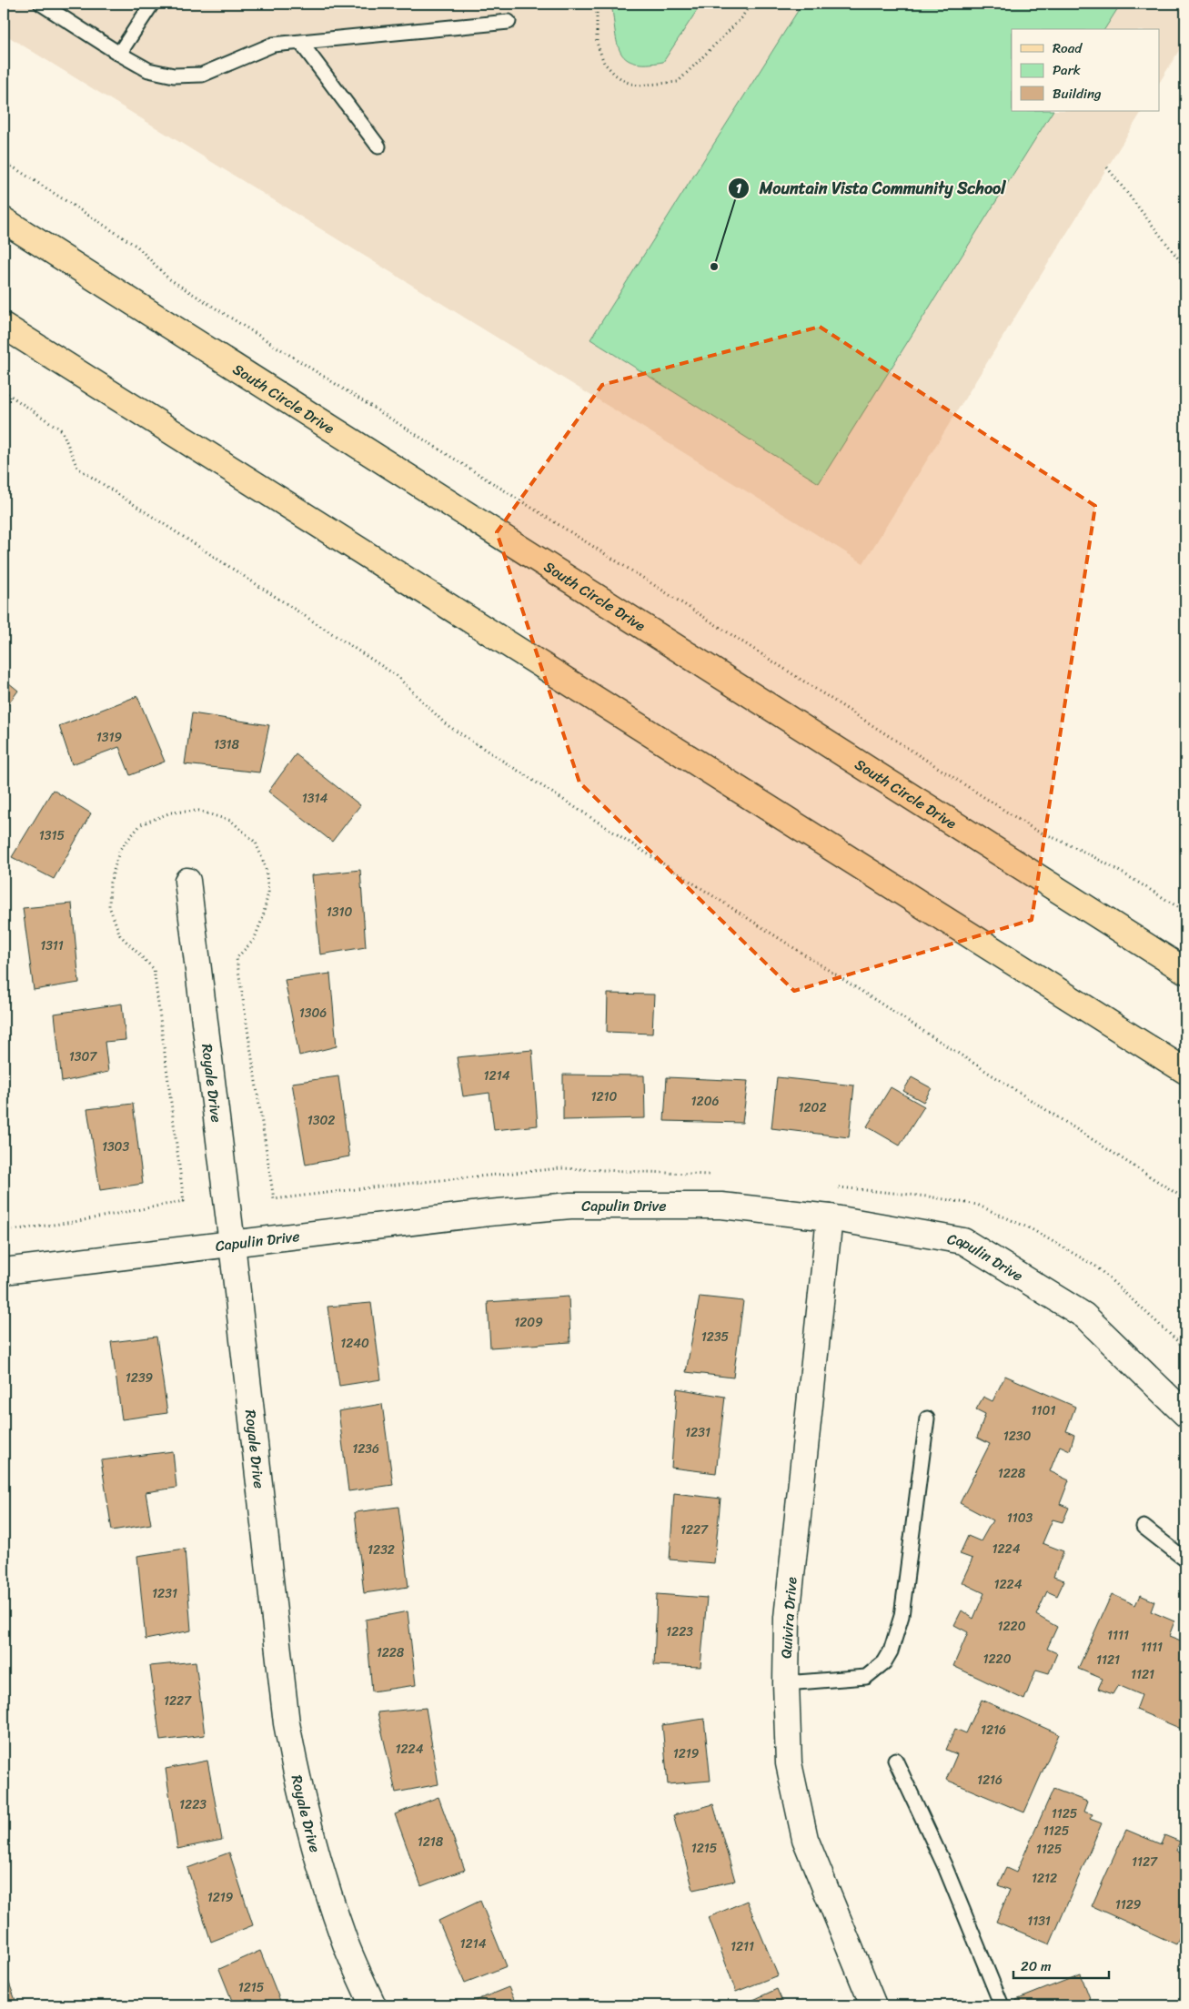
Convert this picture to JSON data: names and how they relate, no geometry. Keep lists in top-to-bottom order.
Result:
{
  "streets": {
    "main road": ["South Circle Drive"],
    "street": ["Royale Drive", "Capulin Drive", "Quivira Drive"]
  },
  "crossings": [
    ["Royale Drive", "Capulin Drive"],
    ["Capulin Drive", "Quivira Drive"]
  ],
  "places": ["Mountain Vista Community School"],
  "house_numbers": [
    "1319",
    "1318",
    "1314",
    "1315",
    "1310",
    "1311",
    "1306",
    "1307",
    "1214",
    "1210",
    "1206",
    "1202",
    "1302",
    "1303",
    "1209",
    "1235",
    "1240",
    "1239",
    "1101",
    "1231",
    "1230",
    "1236",
    "1228",
    "1103",
    "1227",
    "1224",
    "1232",
    "1224",
    "1231",
    "1220",
    "1223",
    "1111",
    "1111",
    "1228",
    "1220",
    "1121",
    "1121",
    "1227",
    "1216",
    "1224",
    "1219",
    "1216",
    "1223",
    "1125",
    "1125",
    "1218",
    "1215",
    "1125",
    "1127",
    "1212",
    "1219",
    "1129",
    "1131",
    "1214",
    "1211",
    "1215"
  ],
  "legend": ["Road", "Park", "Building"],
  "scale_bar": "20 m"
}
